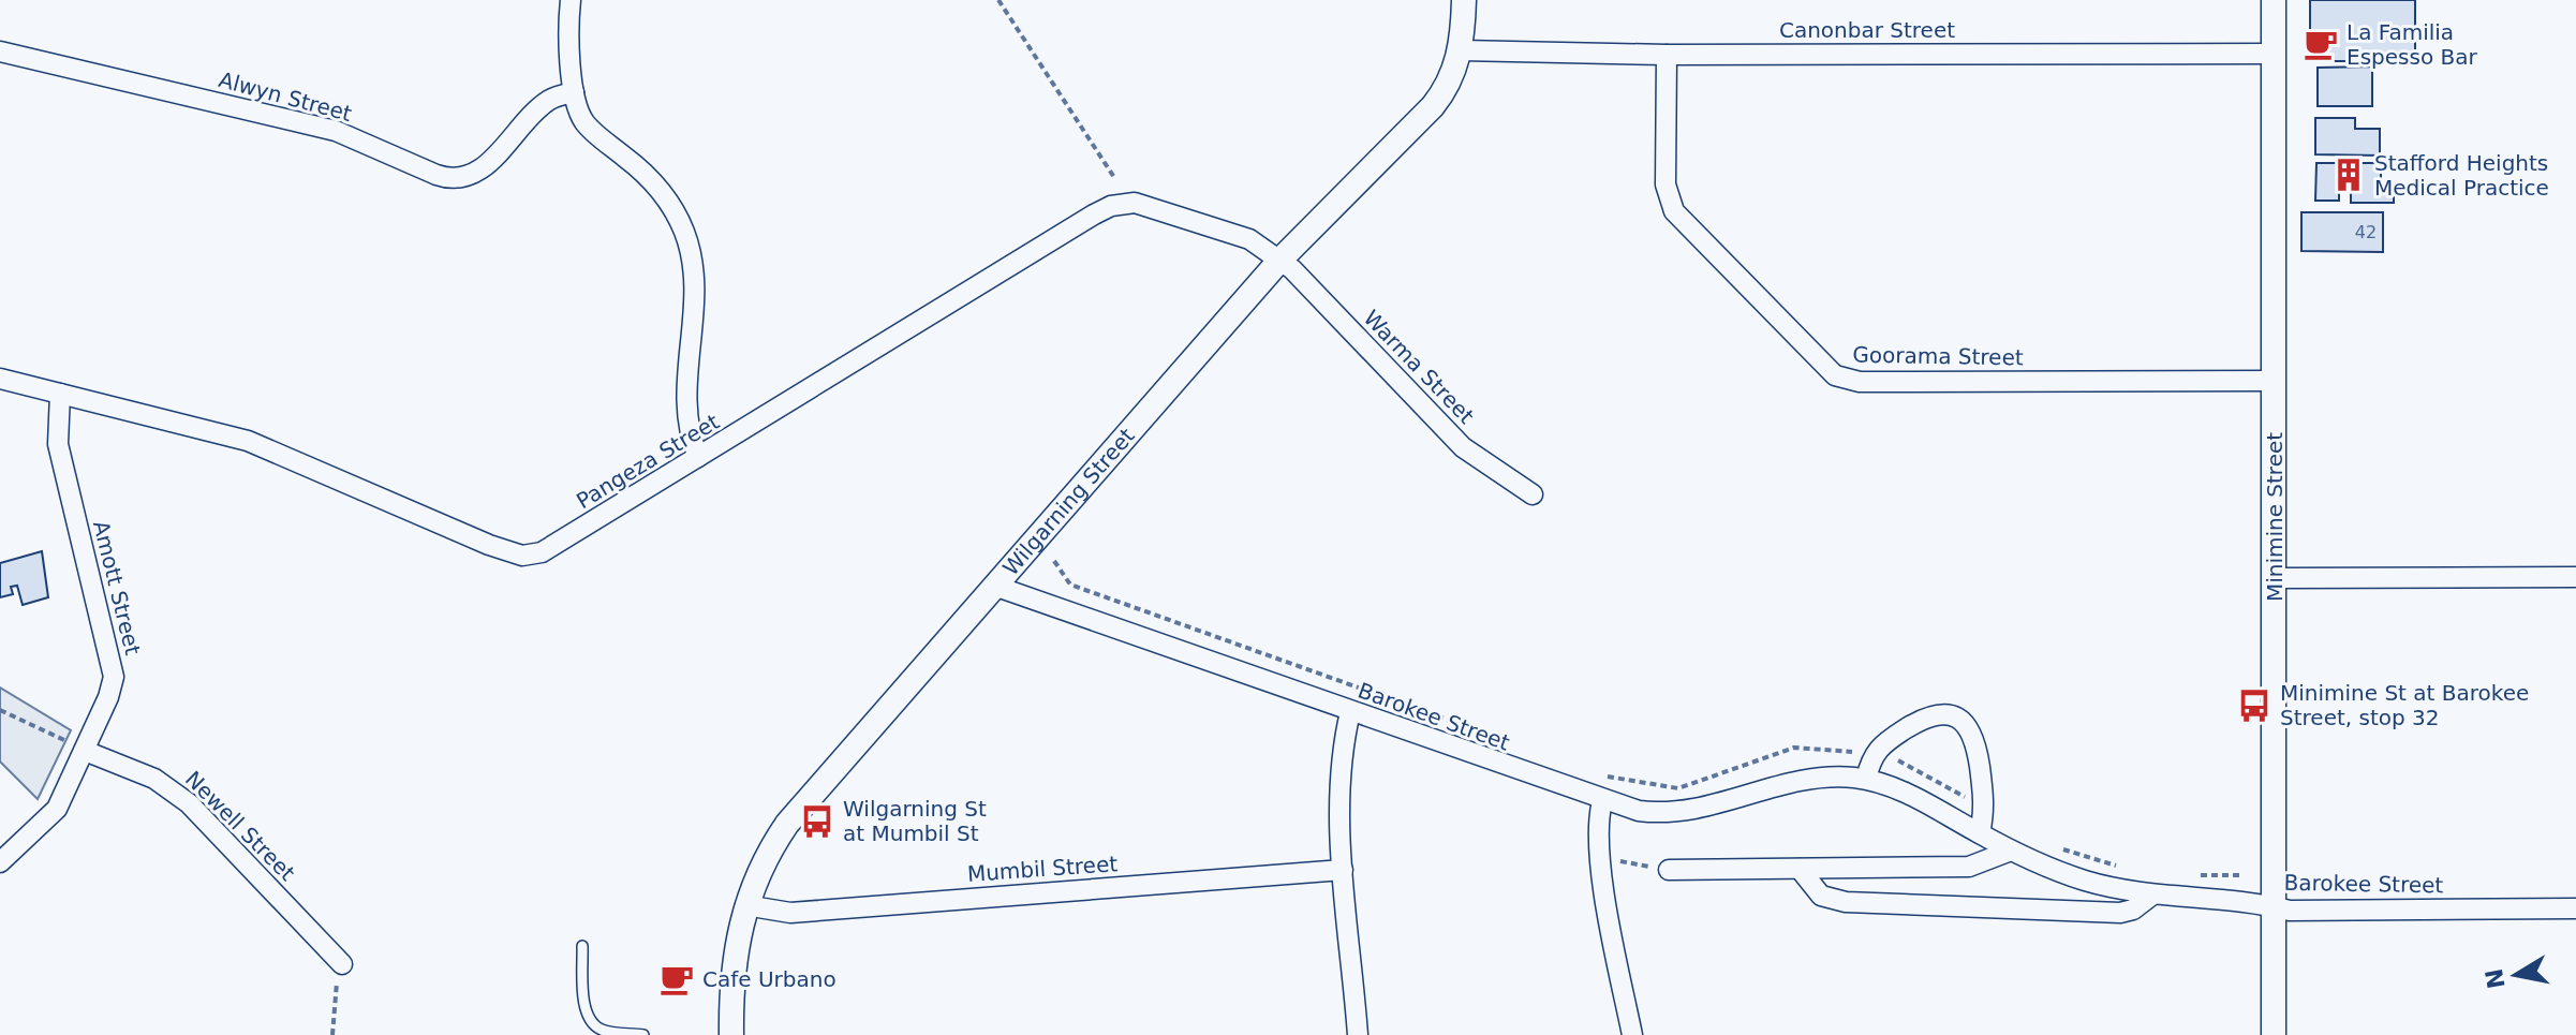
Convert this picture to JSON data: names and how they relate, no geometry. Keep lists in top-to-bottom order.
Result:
{
  "streets": {
    "street": [
      "Canonbar Street",
      "Alwyn Street",
      "Goorama Street",
      "Warma Street",
      "Pangeza Street",
      "Wilgarning Street",
      "Minimine Street",
      "Amott Street",
      "Barokee Street",
      "Newell Street",
      "Mumbil Street"
    ]
  },
  "crossings": [
    ["Canonbar Street", "Goorama Street"],
    ["Canonbar Street", "Wilgarning Street"],
    ["Canonbar Street", "Minimine Street"],
    ["Goorama Street", "Minimine Street"],
    ["Warma Street", "Pangeza Street"],
    ["Warma Street", "Wilgarning Street"],
    ["Pangeza Street", "Wilgarning Street"],
    ["Pangeza Street", "Amott Street"],
    ["Wilgarning Street", "Barokee Street"],
    ["Wilgarning Street", "Mumbil Street"],
    ["Minimine Street", "Barokee Street"],
    ["Amott Street", "Newell Street"]
  ],
  "places": {
    "cafe": ["La Familia Espesso Bar", "Cafe Urbano"],
    "building": ["Stafford Heights Medical Practice"],
    "bus stop": ["Minimine St at Barokee Street, stop 32", "Wilgarning St at Mumbil St"]
  },
  "house_numbers": ["42"],
  "north": "left"
}
